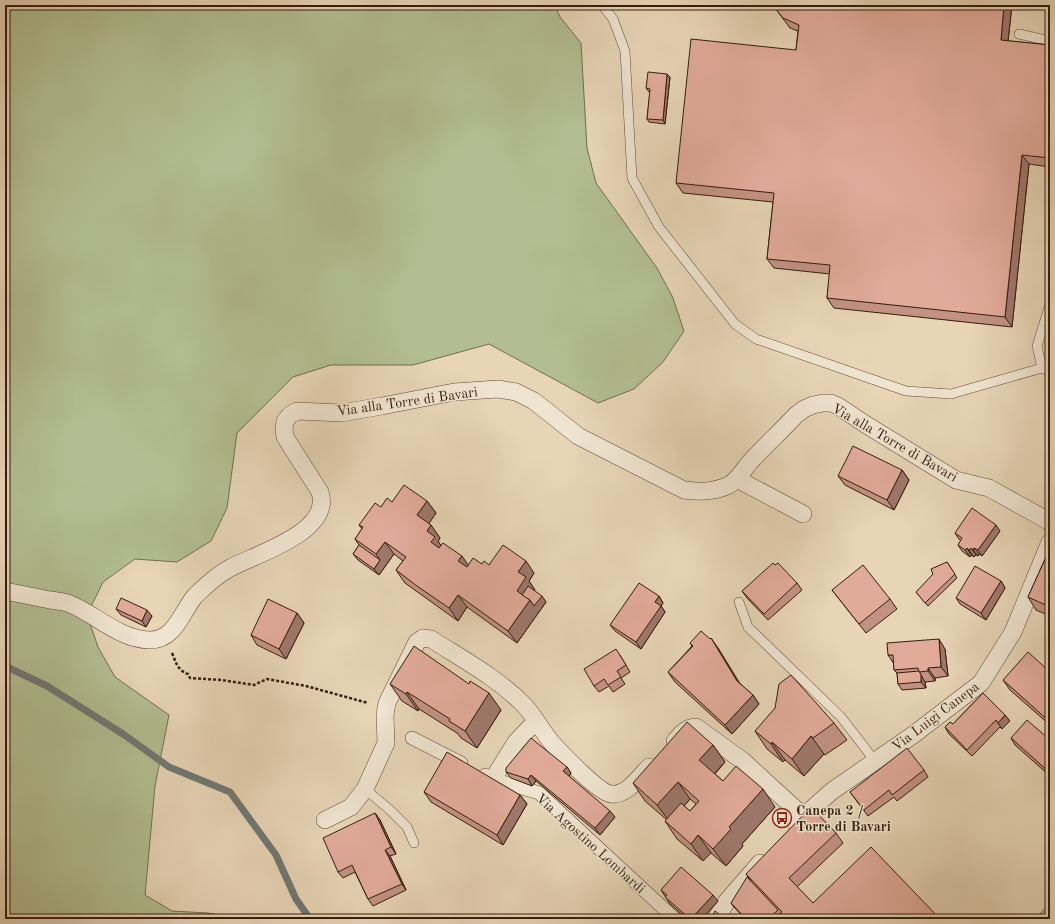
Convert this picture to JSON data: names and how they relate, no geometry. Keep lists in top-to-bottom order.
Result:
{
  "streets": {
    "street": ["Via alla Torre di Bavari", "Via Luigi Canepa", "Via Agostino Lombardi"]
  },
  "places": {
    "bus stop": ["Canepa 2 / Torre di Bavari"]
  }
}
